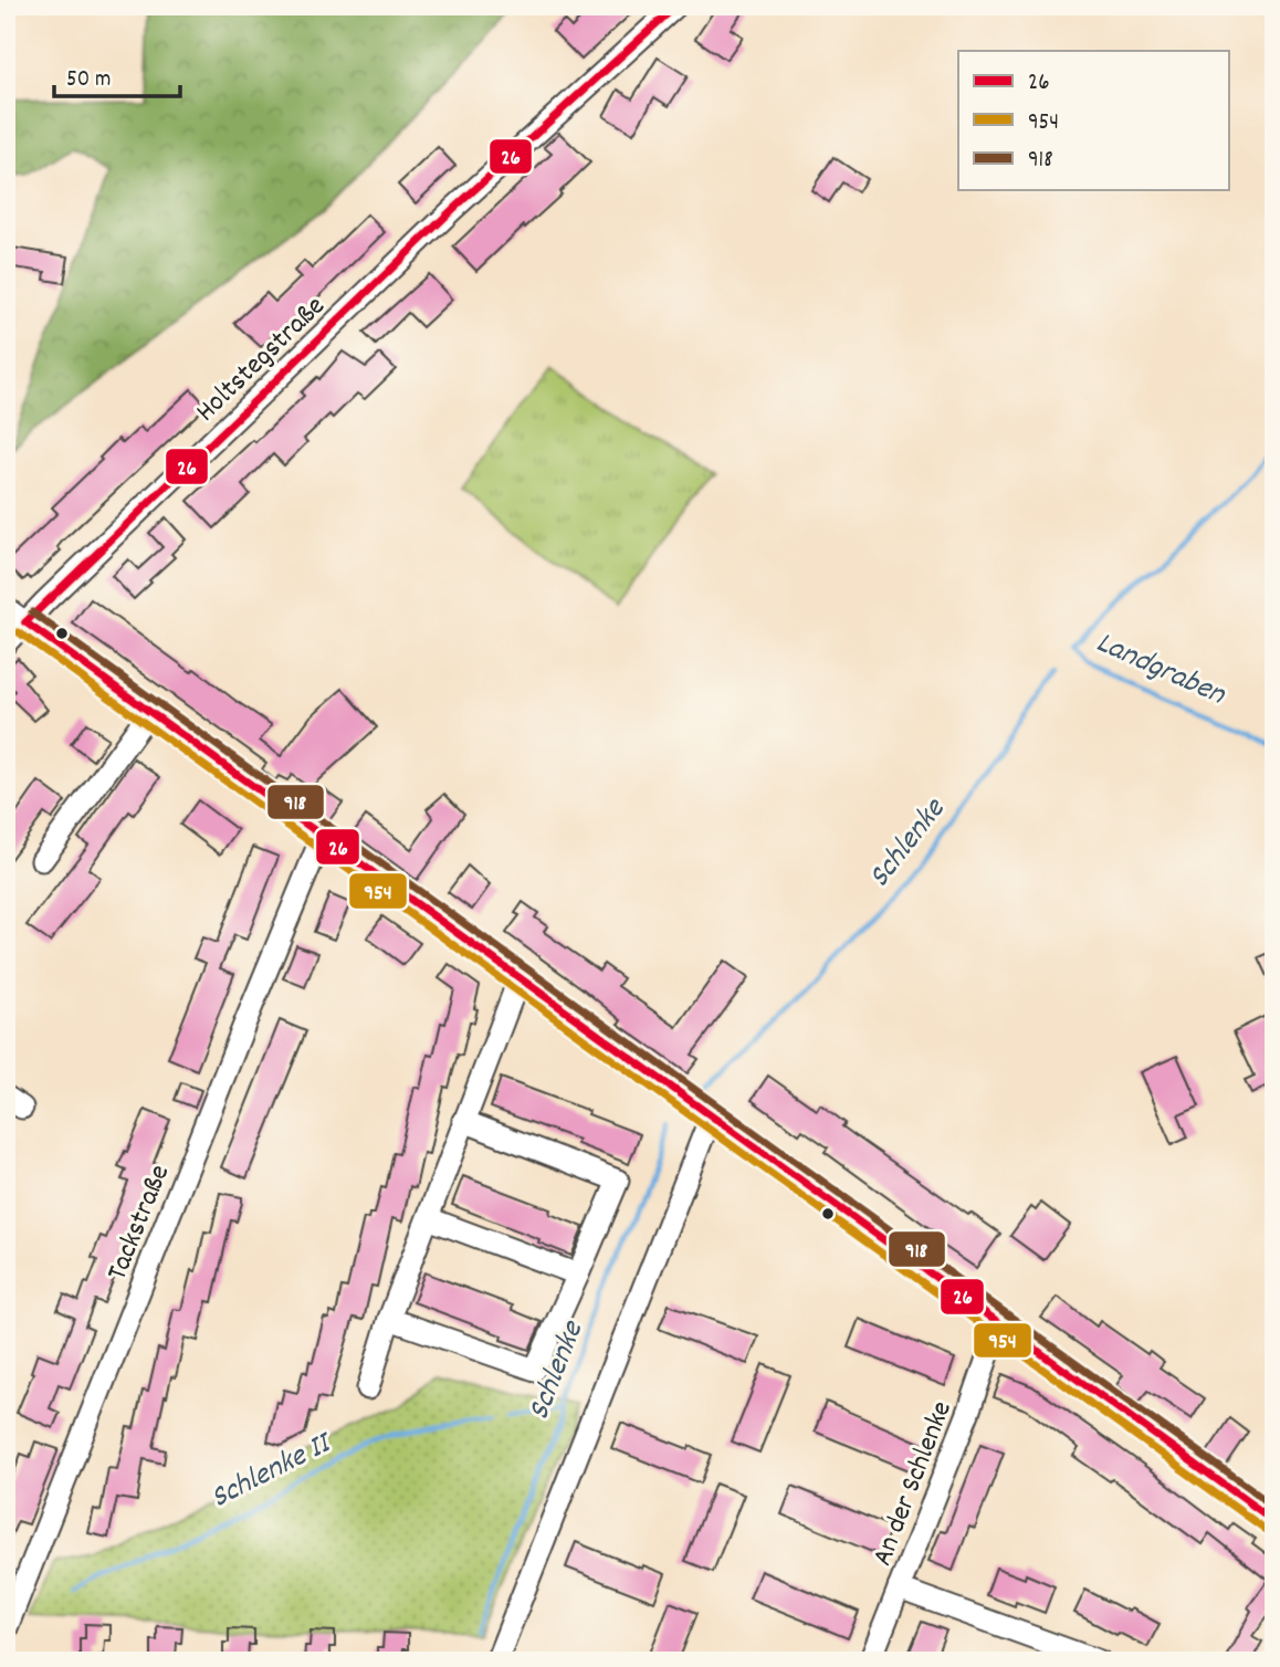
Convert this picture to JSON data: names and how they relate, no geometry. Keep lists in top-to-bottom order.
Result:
{
  "streets": {
    "street": ["Holtstegstraße", "Tackstraße", "An der Schlenke"]
  },
  "water": ["Landgraben", "Schlenke", "Schlenke II"],
  "lines": ["transit line 26", "transit line 918", "transit line 954"],
  "legend": ["26", "954", "918"],
  "scale_bar": "50 m"
}
